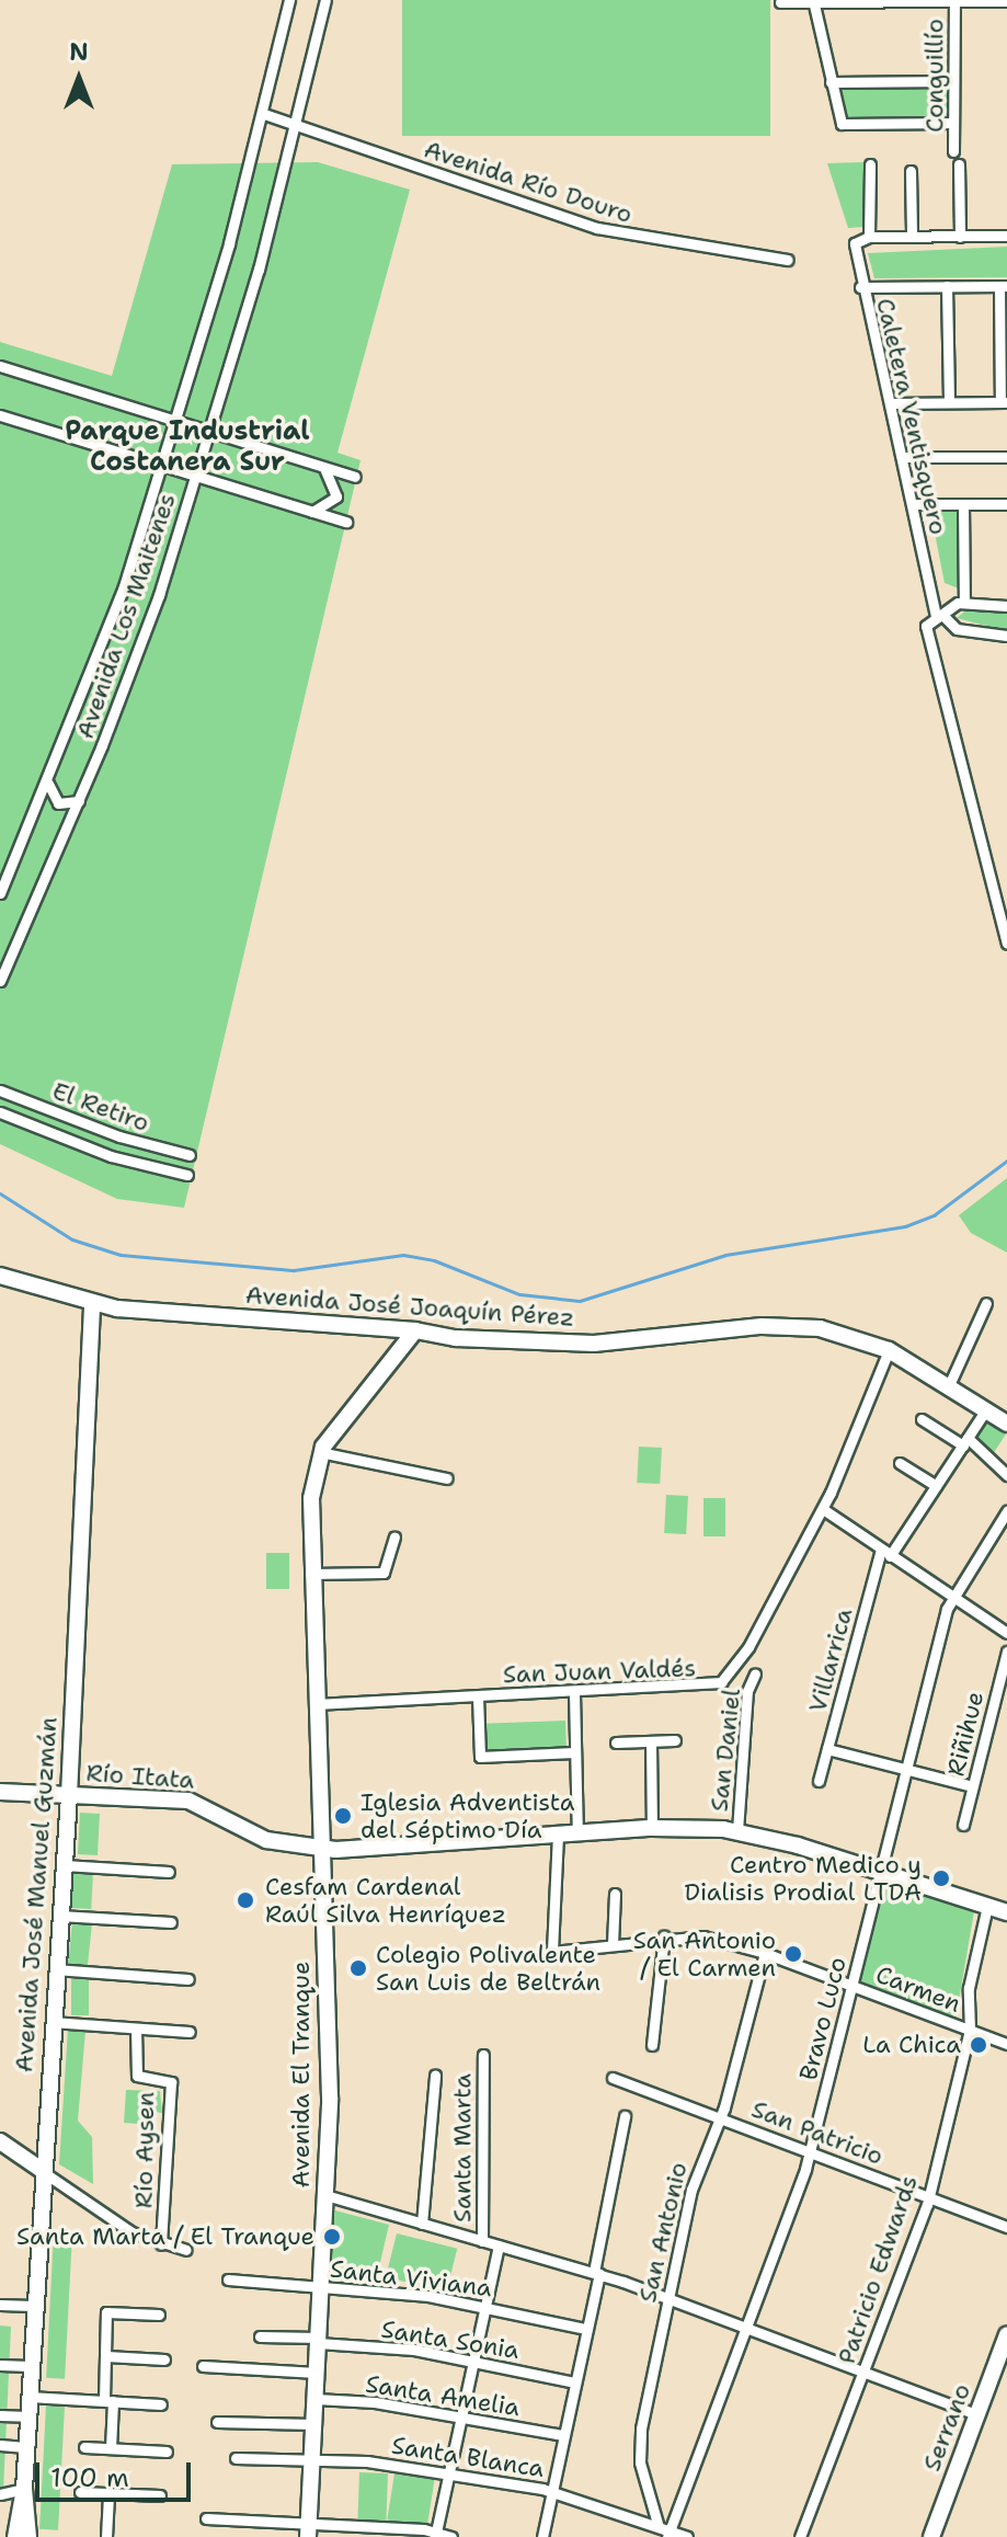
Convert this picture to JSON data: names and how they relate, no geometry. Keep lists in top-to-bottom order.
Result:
{
  "streets": {
    "street": [
      "Conguillío",
      "Avenida Río Douro",
      "Caletera Ventisquero",
      "Avenida Los Maitenes",
      "El Retiro",
      "Avenida José Joaquín Pérez",
      "Villarrica",
      "San Juan Valdés",
      "Riñihue",
      "San Daniel",
      "Río Itata",
      "Avenida José Manuel Guzmán",
      "Carmen",
      "Bravo Luco",
      "Avenida El Tranque",
      "San Patricio",
      "Santa Marta",
      "Río Aysen",
      "San Antonio",
      "Patricio Edwards",
      "Santa Viviana",
      "Santa Sonia",
      "Santa Amelia",
      "Serrano",
      "Santa Blanca"
    ]
  },
  "crossings": [
    ["Avenida Río Douro", "Avenida Los Maitenes"],
    ["Avenida José Joaquín Pérez", "Villarrica"],
    ["Avenida José Joaquín Pérez", "San Juan Valdés"],
    ["Avenida José Joaquín Pérez", "Avenida José Manuel Guzmán"],
    ["Avenida José Joaquín Pérez", "Avenida El Tranque"],
    ["San Juan Valdés", "Avenida El Tranque"],
    ["San Daniel", "Río Itata"],
    ["Río Itata", "Avenida José Manuel Guzmán"],
    ["Río Itata", "Carmen"],
    ["Río Itata", "Bravo Luco"],
    ["Río Itata", "Avenida El Tranque"],
    ["Río Itata", "Patricio Edwards"],
    ["Carmen", "Bravo Luco"],
    ["Carmen", "San Antonio"],
    ["Carmen", "Patricio Edwards"],
    ["Bravo Luco", "San Patricio"],
    ["Bravo Luco", "Santa Marta"],
    ["Bravo Luco", "San Antonio"],
    ["Bravo Luco", "Santa Blanca"],
    ["Avenida El Tranque", "Santa Marta"],
    ["Avenida El Tranque", "Santa Viviana"],
    ["Avenida El Tranque", "Santa Sonia"],
    ["Avenida El Tranque", "Santa Amelia"],
    ["Avenida El Tranque", "Santa Blanca"],
    ["San Patricio", "San Antonio"],
    ["San Patricio", "Patricio Edwards"],
    ["Santa Marta", "San Antonio"],
    ["Santa Marta", "Patricio Edwards"],
    ["Santa Marta", "Serrano"],
    ["San Antonio", "Santa Blanca"]
  ],
  "districts": ["Parque Industrial Costanera Sur"],
  "places": [
    "Iglesia Adventista del Séptimo Día",
    "Centro Medico y Dialisis Prodial LTDA",
    "Cesfam Cardenal Raúl Silva Henríquez",
    "San Antonio / El Carmen",
    "Colegio Polivalente San Luis de Beltrán",
    "La Chica",
    "Santa Marta / El Tranque"
  ],
  "scale_bar": "100 m",
  "north": "top"
}
